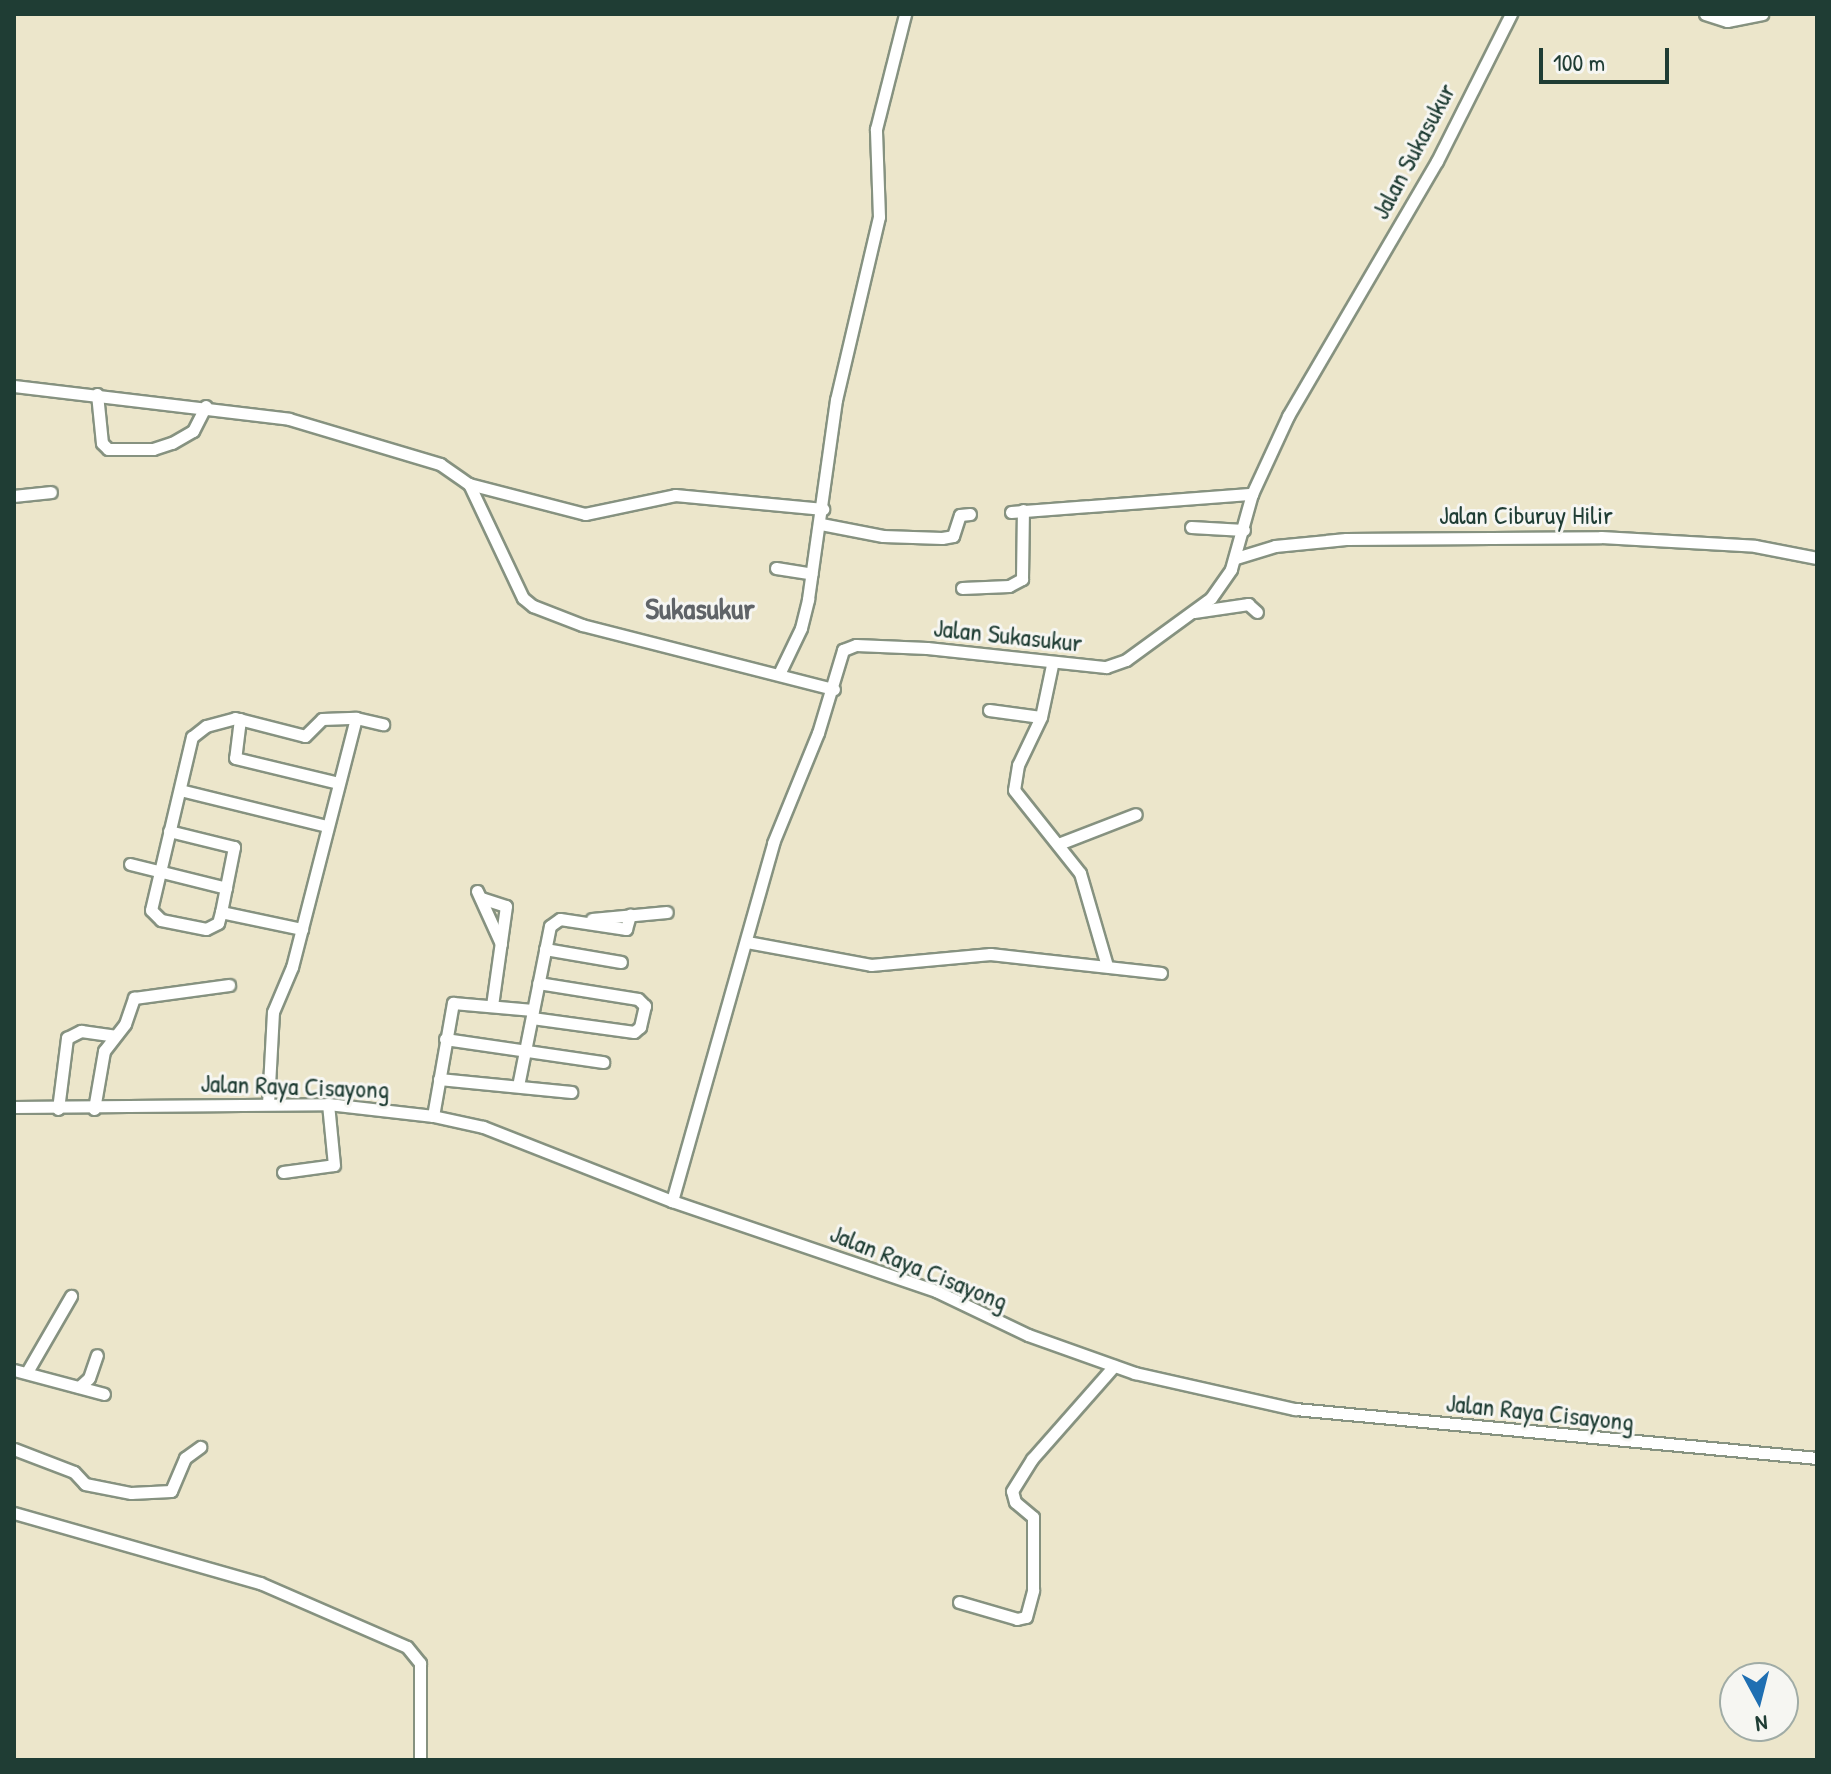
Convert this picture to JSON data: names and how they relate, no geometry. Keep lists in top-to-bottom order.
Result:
{
  "streets": {
    "street": ["Jalan Sukasukur", "Jalan Ciburuy Hilir", "Jalan Raya Cisayong"]
  },
  "crossings": [
    ["Jalan Sukasukur", "Jalan Ciburuy Hilir"],
    ["Jalan Sukasukur", "Jalan Raya Cisayong"]
  ],
  "districts": ["Sukasukur"],
  "scale_bar": "100 m",
  "north": "bottom"
}
